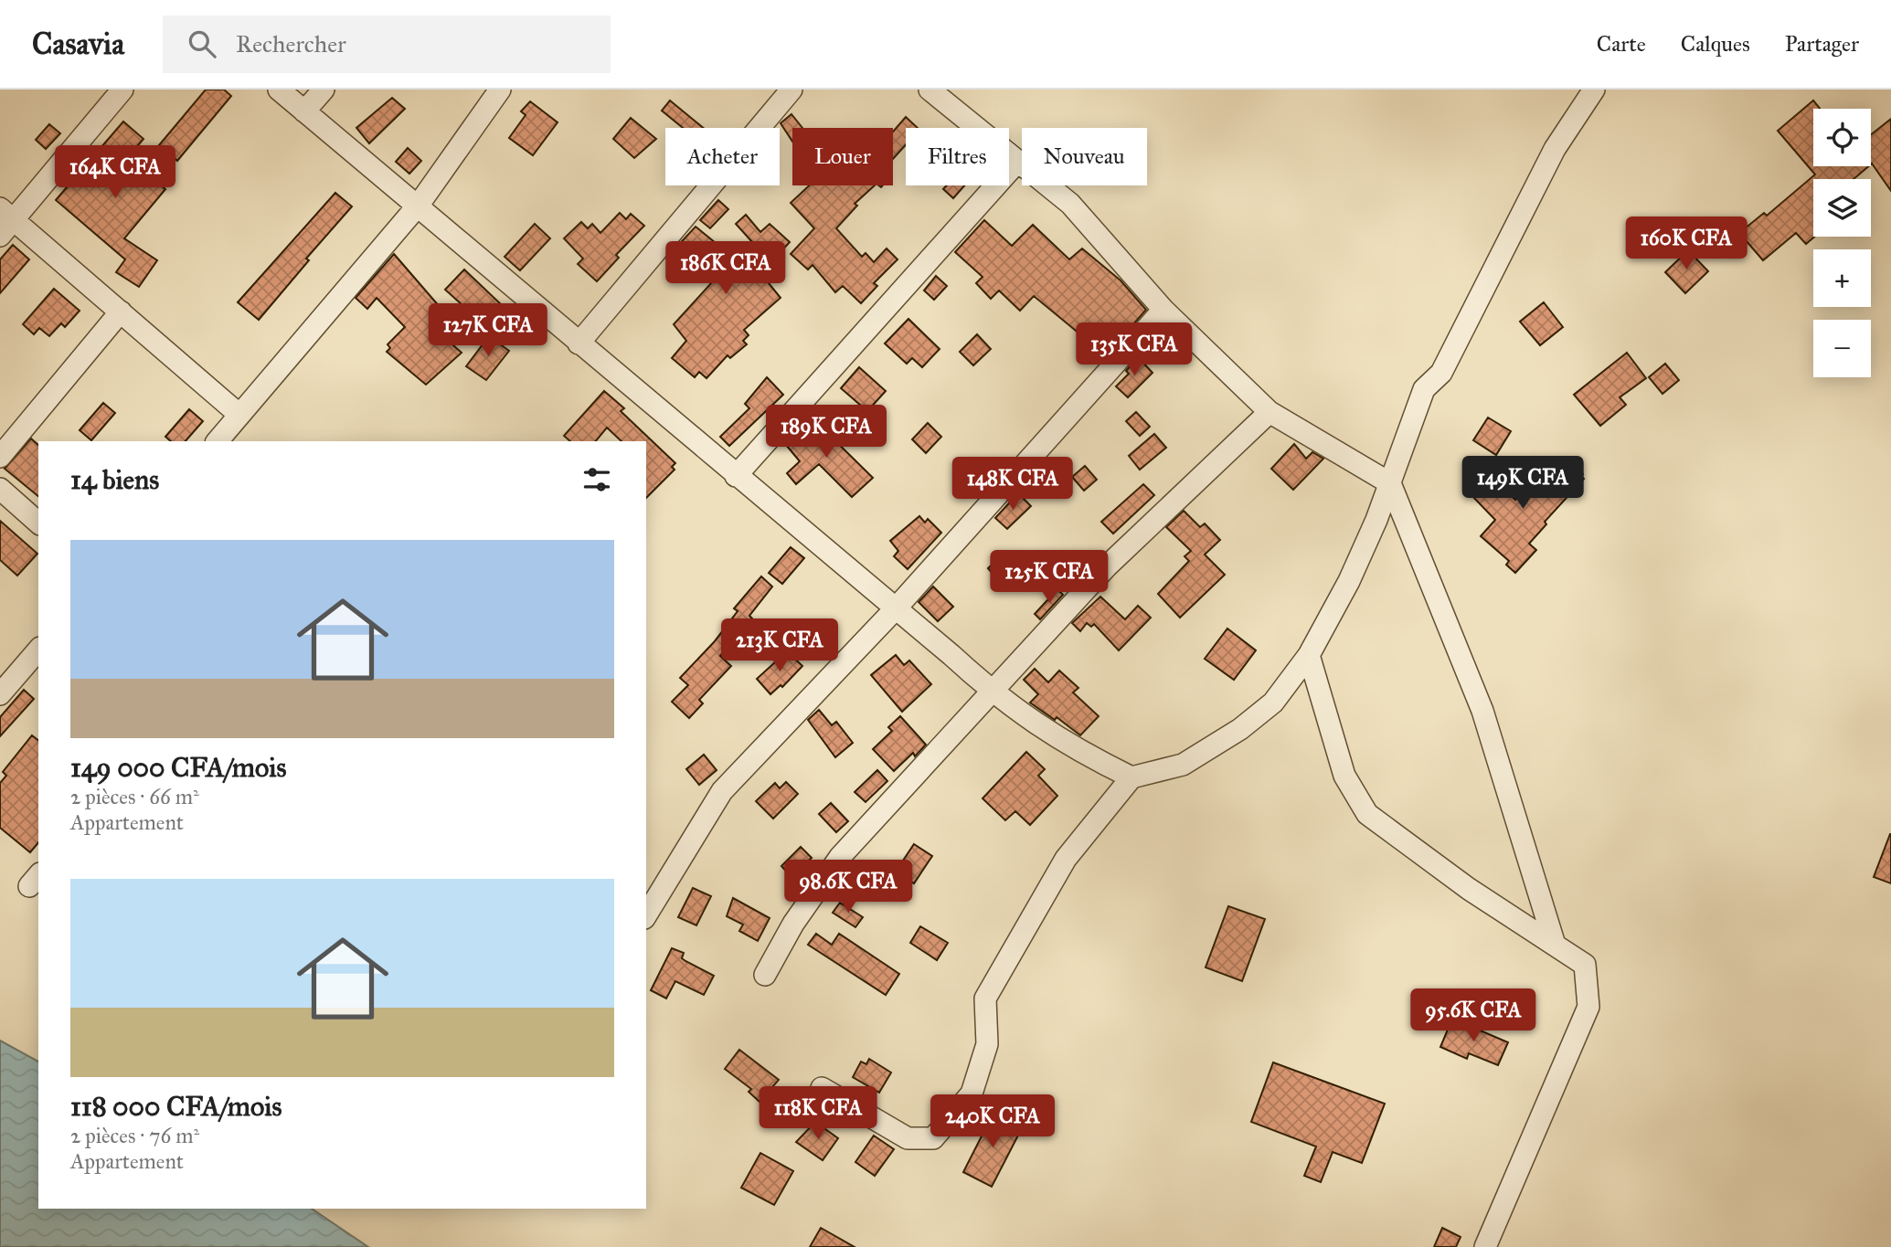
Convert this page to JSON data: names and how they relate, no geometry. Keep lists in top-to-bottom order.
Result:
{
  "page": {
    "header": "Casavia",
    "search": "Rechercher",
    "nav": ["Carte", "Calques", "Partager"],
    "map_buttons": ["+", "−"],
    "chip": [
      "Acheter",
      "Louer",
      "Filtres",
      "Nouveau"
    ],
    "price": [
      "164K CFA",
      "160K CFA",
      "186K CFA",
      "127K CFA",
      "135K CFA",
      "189K CFA",
      "149K CFA",
      "148K CFA",
      "125K CFA",
      "213K CFA",
      "98.6K CFA",
      "95.6K CFA",
      "118K CFA",
      "240K CFA"
    ],
    "heading": "14 biens",
    "list": [
      {
        "name": "149 000 CFA/mois",
        "note": "2 pièces · 66 m² · Appartement"
      },
      {
        "name": "118 000 CFA/mois",
        "note": "2 pièces · 76 m² · Appartement"
      }
    ]
  }
}
